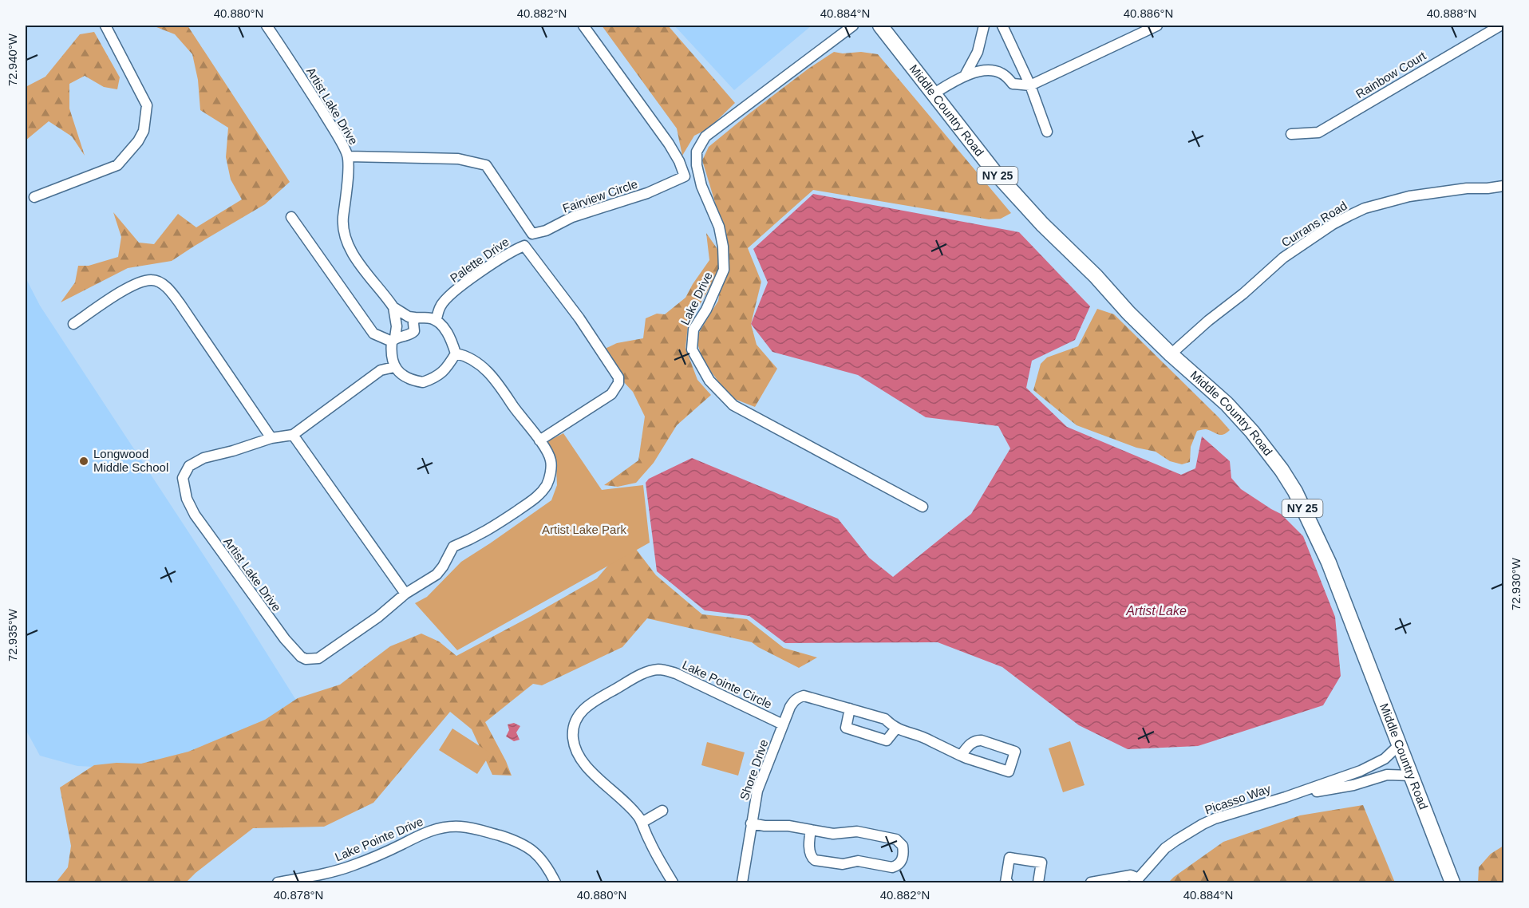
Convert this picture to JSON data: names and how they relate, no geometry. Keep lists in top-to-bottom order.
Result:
{
  "streets": {
    "main road": ["Middle Country Road", "NY 25"],
    "street": [
      "Rainbow Court",
      "Artist Lake Drive",
      "Fairview Circle",
      "Currans Road",
      "Palette Drive",
      "Lake Drive",
      "Lake Pointe Circle",
      "Shore Drive",
      "Picasso Way",
      "Lake Pointe Drive"
    ]
  },
  "crossings": [
    ["Artist Lake Drive", "Fairview Circle"],
    ["Artist Lake Drive", "Palette Drive"],
    ["Middle Country Road", "Currans Road"],
    ["Middle Country Road", "Picasso Way"],
    ["Lake Pointe Circle", "Shore Drive"]
  ],
  "water": ["Artist Lake"],
  "parks": ["Artist Lake Park"],
  "places": ["Longwood Middle School"],
  "coordinates": [
    "40.880°N",
    "40.882°N",
    "40.884°N",
    "40.886°N",
    "40.888°N",
    "72.940°W",
    "72.930°W",
    "72.935°W",
    "40.878°N"
  ]
}
